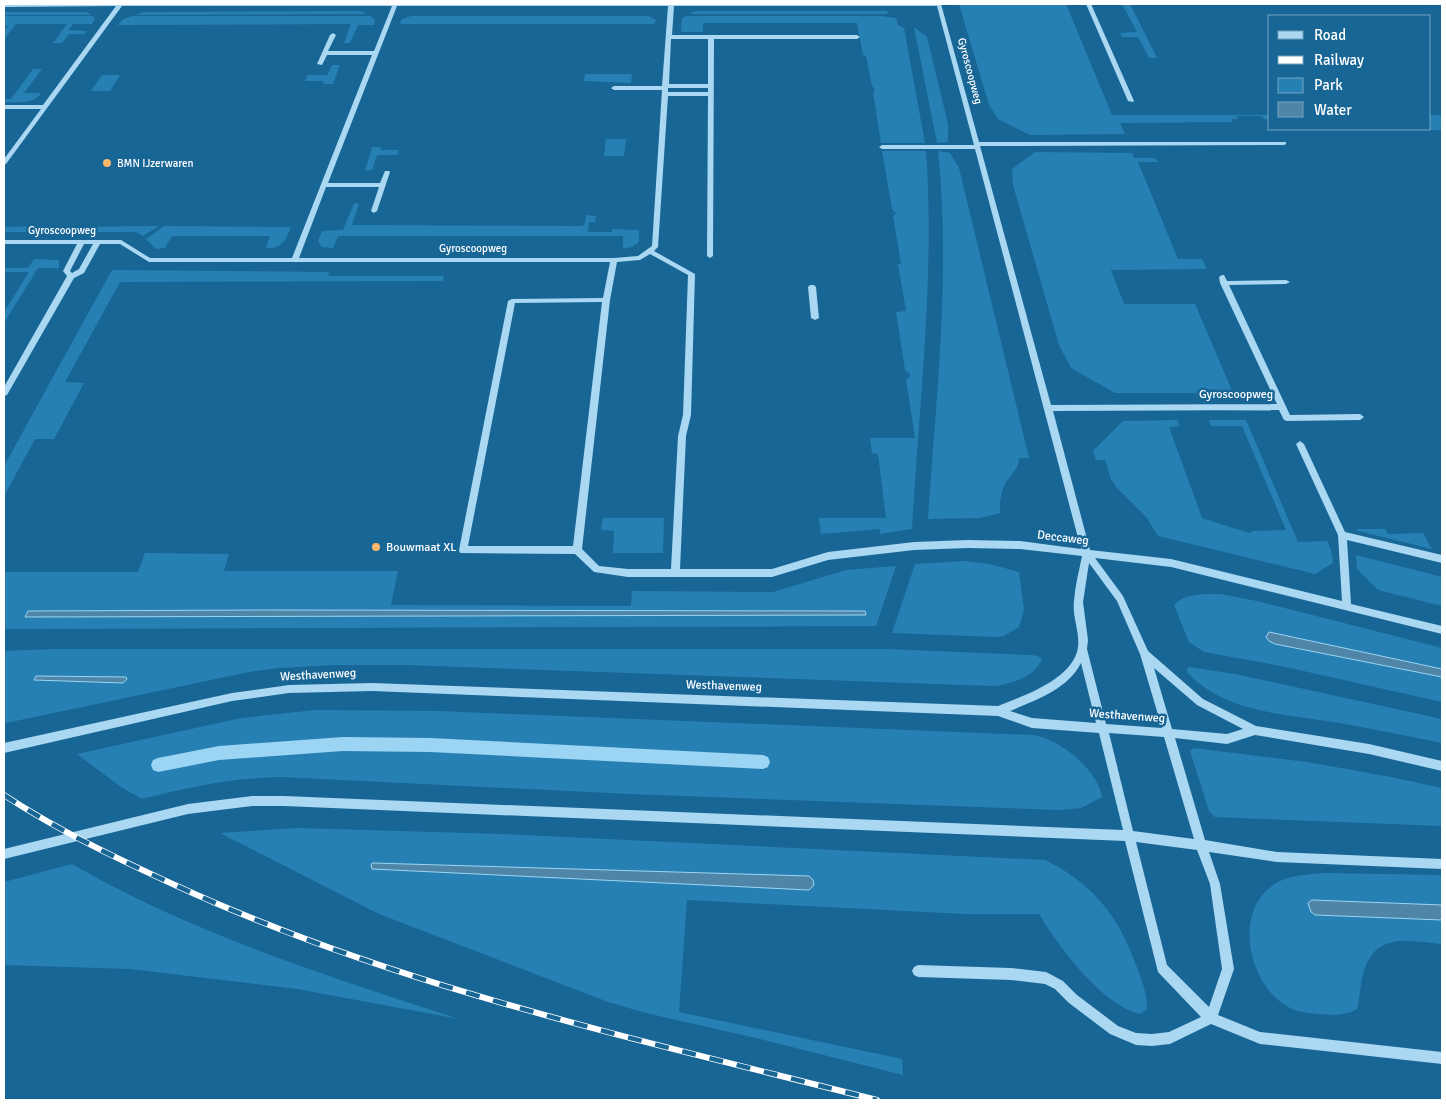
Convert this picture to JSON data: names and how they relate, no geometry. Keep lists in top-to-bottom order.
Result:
{
  "streets": {
    "street": ["Gyroscoopweg", "Deccaweg", "Westhavenweg"]
  },
  "crossings": [
    ["Gyroscoopweg", "Deccaweg"],
    ["Gyroscoopweg", "Westhavenweg"]
  ],
  "places": ["BMN IJzerwaren", "Bouwmaat XL"],
  "legend": [
    "Road",
    "Railway",
    "Park",
    "Water"
  ]
}
